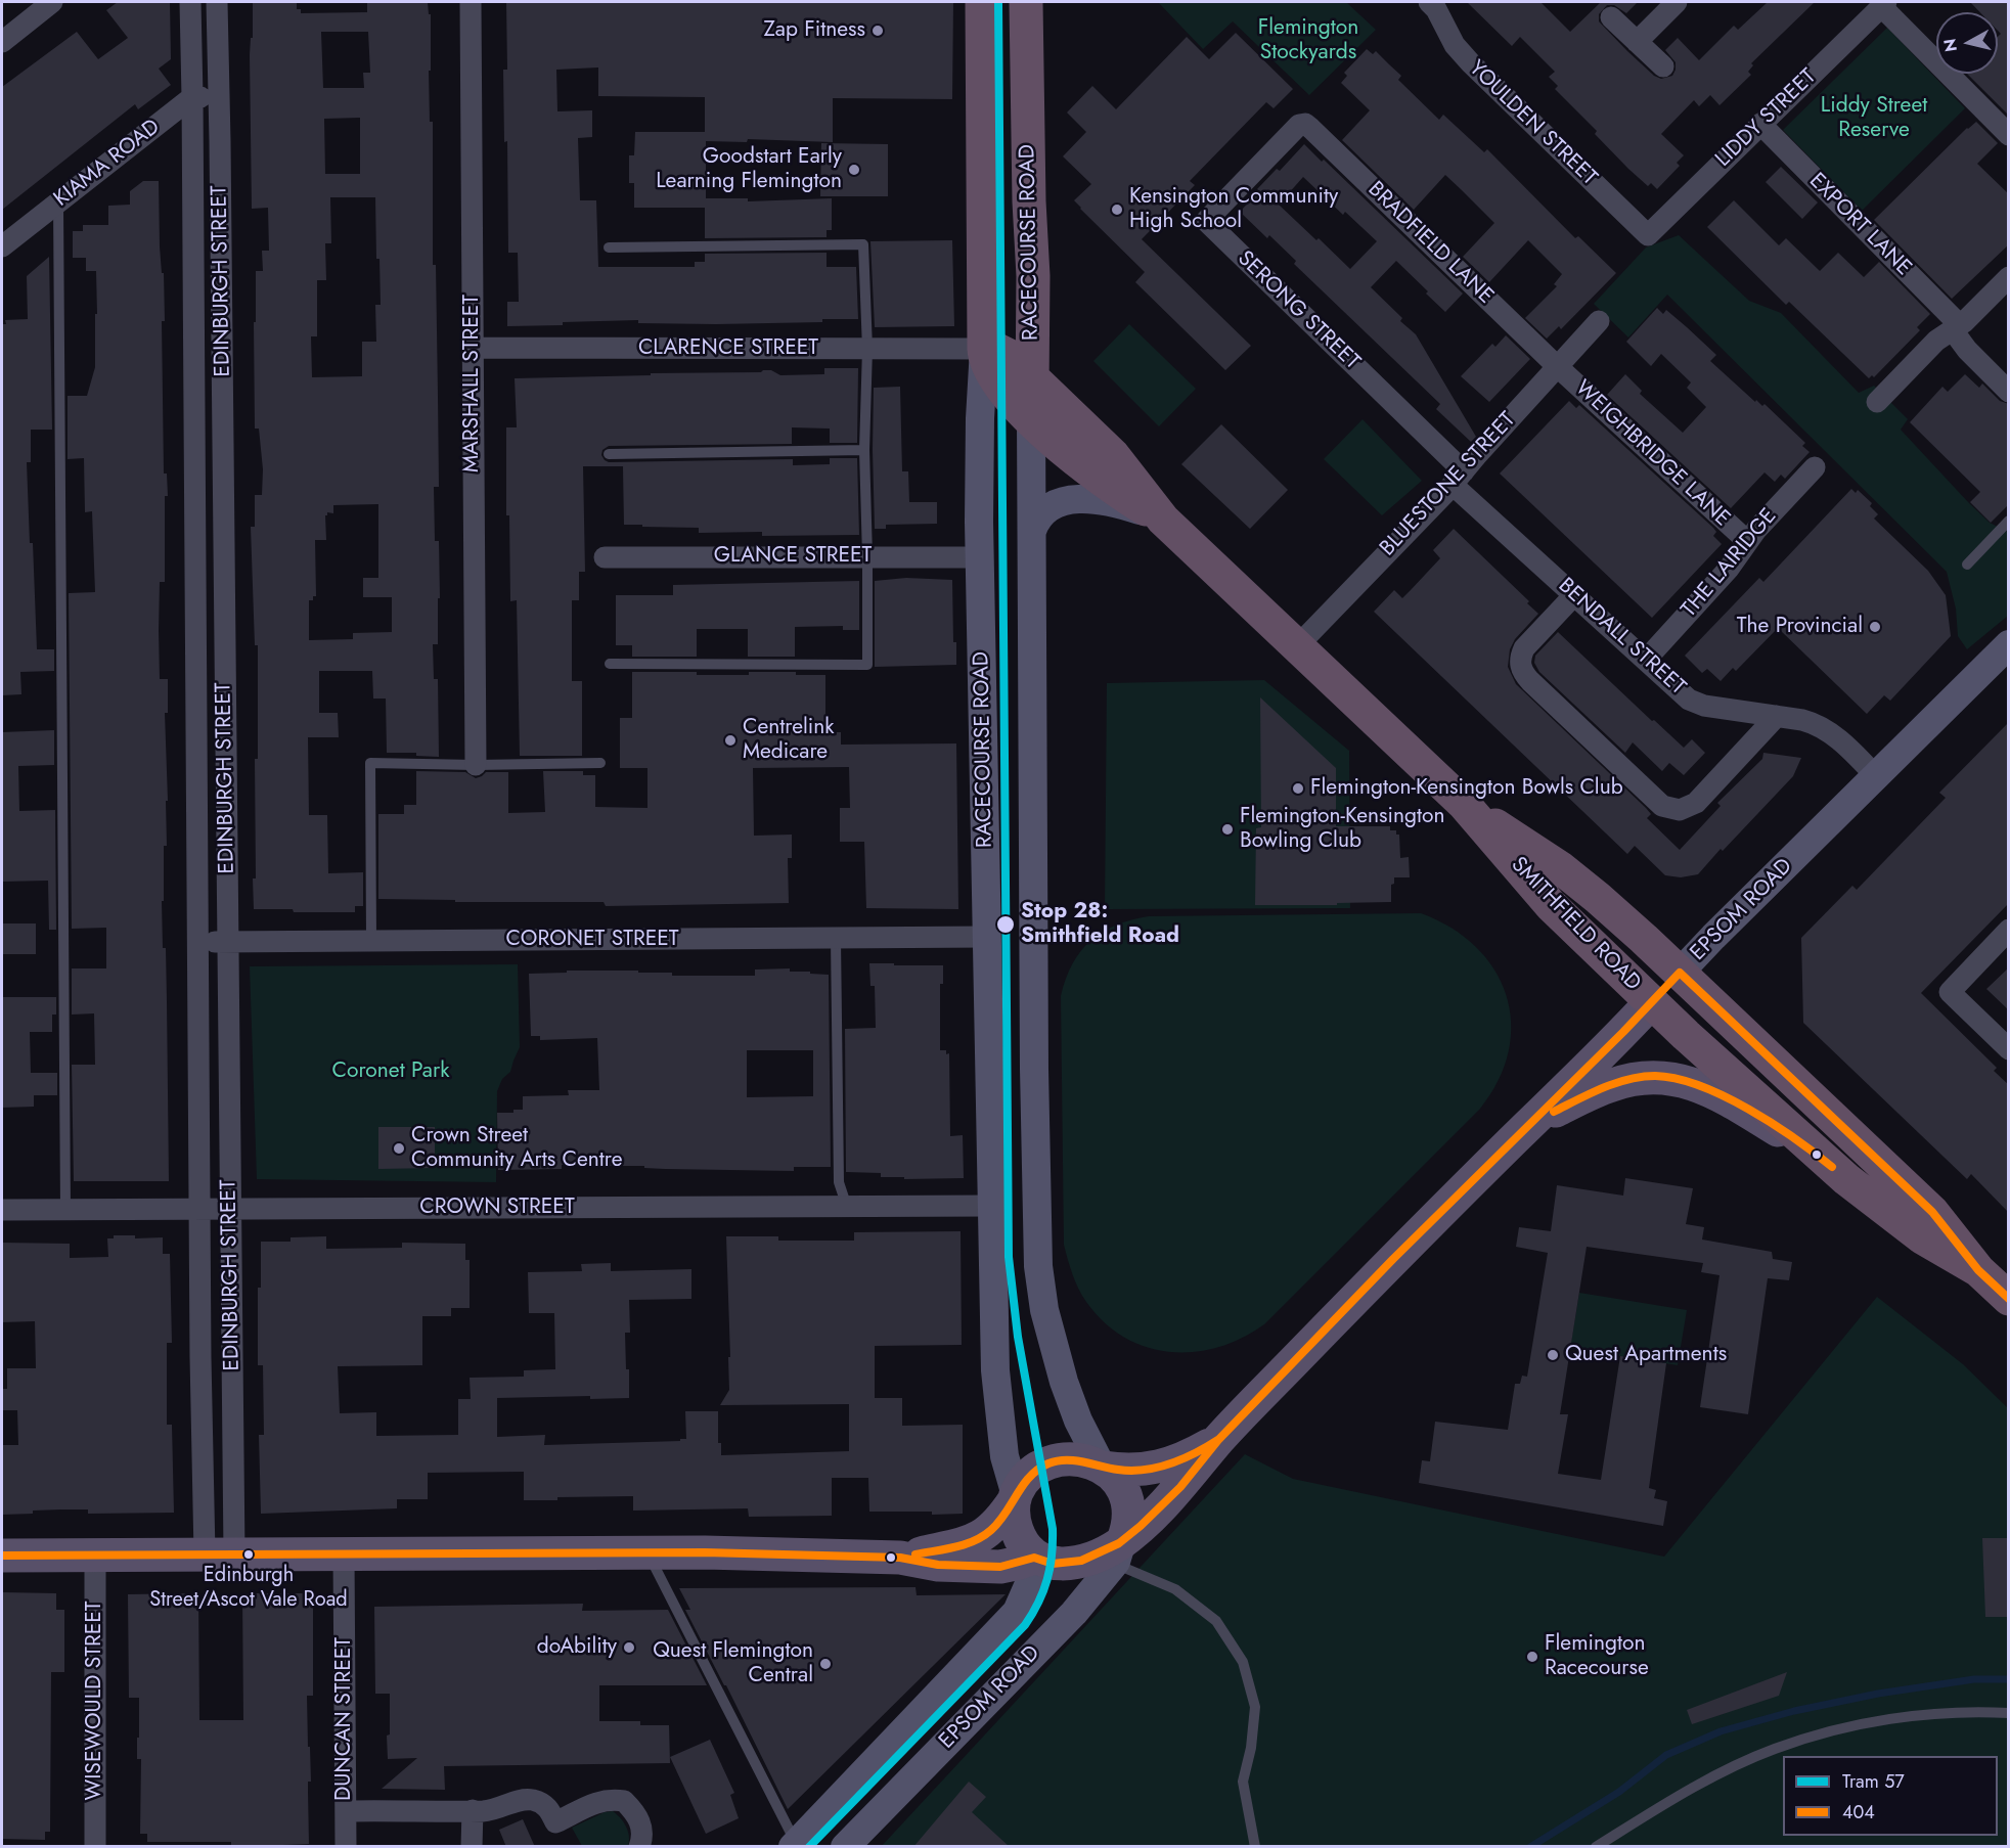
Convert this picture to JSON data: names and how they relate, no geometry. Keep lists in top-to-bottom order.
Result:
{
  "streets": {
    "highway": ["RACECOURSE ROAD", "EPSOM ROAD", "SMITHFIELD ROAD"],
    "street": [
      "LIDDY STREET",
      "YOULDEN STREET",
      "KIAMA ROAD",
      "EXPORT LANE",
      "BRADFIELD LANE",
      "EDINBURGH STREET",
      "SERONG STREET",
      "CLARENCE STREET",
      "MARSHALL STREET",
      "WEIGHBRIDGE LANE",
      "BLUESTONE STREET",
      "GLANCE STREET",
      "THE LAIRIDGE",
      "BENDALL STREET",
      "CORONET STREET",
      "CROWN STREET",
      "WISEWOULD STREET",
      "DUNCAN STREET"
    ]
  },
  "crossings": [
    ["LIDDY STREET", "YOULDEN STREET"],
    ["LIDDY STREET", "EXPORT LANE"],
    ["KIAMA ROAD", "EDINBURGH STREET"],
    ["RACECOURSE ROAD", "CLARENCE STREET"],
    ["RACECOURSE ROAD", "GLANCE STREET"],
    ["RACECOURSE ROAD", "EPSOM ROAD"],
    ["RACECOURSE ROAD", "SMITHFIELD ROAD"],
    ["RACECOURSE ROAD", "CORONET STREET"],
    ["RACECOURSE ROAD", "CROWN STREET"],
    ["BRADFIELD LANE", "SERONG STREET"],
    ["BRADFIELD LANE", "WEIGHBRIDGE LANE"],
    ["BRADFIELD LANE", "BLUESTONE STREET"],
    ["EDINBURGH STREET", "CORONET STREET"],
    ["EDINBURGH STREET", "CROWN STREET"],
    ["SERONG STREET", "BLUESTONE STREET"],
    ["SERONG STREET", "BENDALL STREET"],
    ["CLARENCE STREET", "MARSHALL STREET"],
    ["CLARENCE STREET", "SMITHFIELD ROAD"],
    ["WEIGHBRIDGE LANE", "BLUESTONE STREET"],
    ["WEIGHBRIDGE LANE", "THE LAIRIDGE"],
    ["BLUESTONE STREET", "BENDALL STREET"],
    ["BLUESTONE STREET", "SMITHFIELD ROAD"],
    ["THE LAIRIDGE", "BENDALL STREET"],
    ["BENDALL STREET", "EPSOM ROAD"],
    ["EPSOM ROAD", "SMITHFIELD ROAD"]
  ],
  "parks": ["Flemington Stockyards", "Liddy Street Reserve", "Coronet Park"],
  "places": [
    "Zap Fitness",
    "Goodstart Early Learning Flemington",
    "Kensington Community High School",
    "The Provincial",
    "Centrelink Medicare",
    "Flemington-Kensington Bowls Club",
    "Flemington-Kensington Bowling Club",
    "Stop 28: Smithfield Road",
    "Crown Street Community Arts Centre",
    "Quest Apartments",
    "Edinburgh Street/Ascot Vale Road",
    "doAbility",
    "Flemington Racecourse",
    "Quest Flemington Central"
  ],
  "lines": ["tram line 57", "transit line 404"],
  "legend": ["Tram 57", "404"],
  "north": "left"
}
